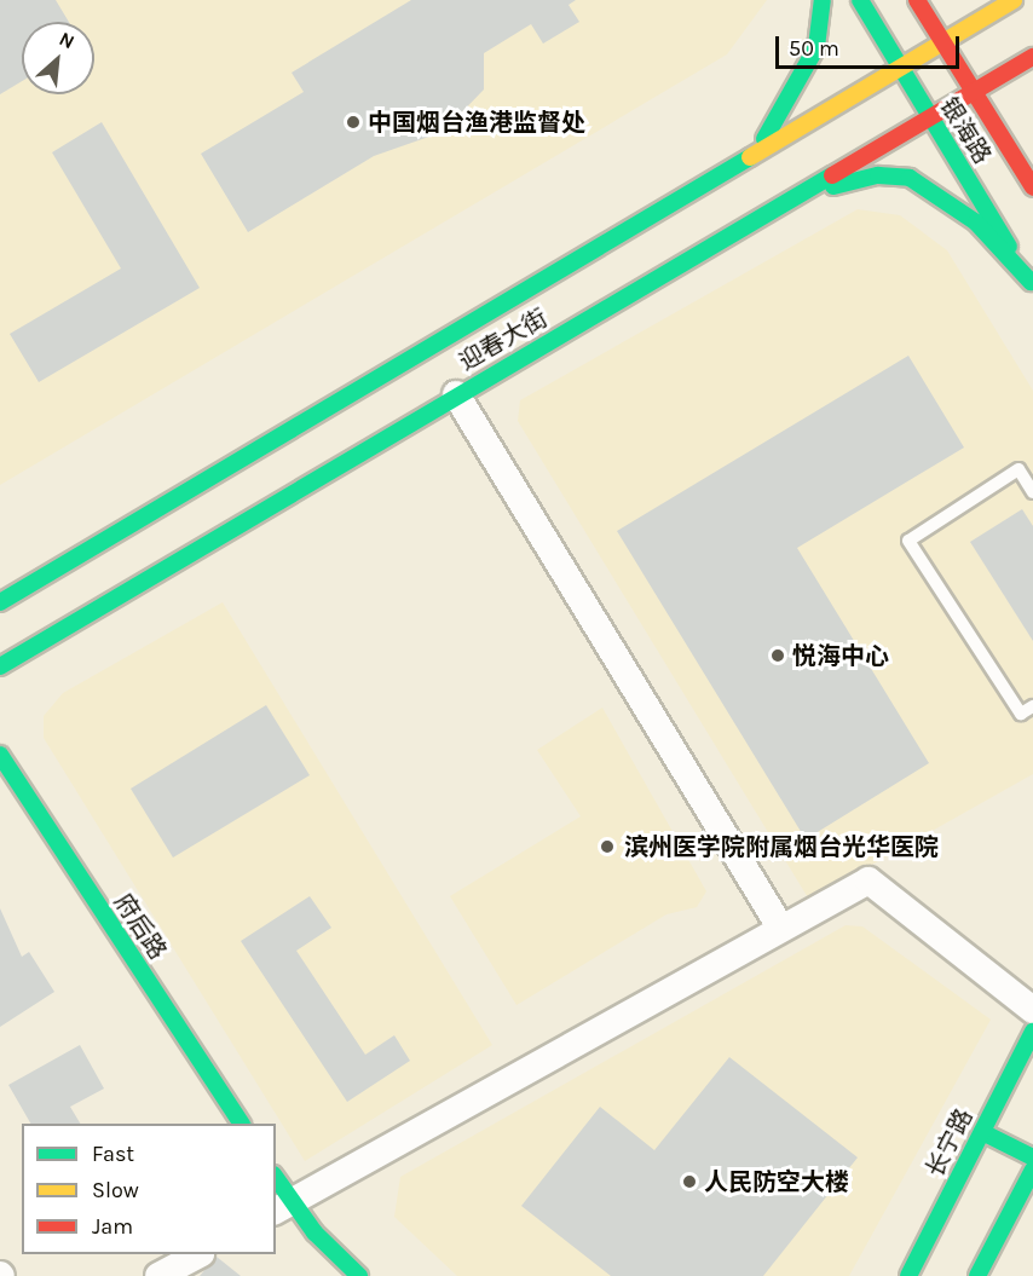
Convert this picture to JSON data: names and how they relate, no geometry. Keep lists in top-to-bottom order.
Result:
{
  "streets": {
    "main road": [
      "银海路",
      "迎春大街",
      "府后路",
      "长宁路"
    ]
  },
  "crossings": [
    ["银海路", "迎春大街"]
  ],
  "places": [
    "中国烟台渔港监督处",
    "悦海中心",
    "滨州医学院附属烟台光华医院",
    "人民防空大楼"
  ],
  "legend": ["Fast", "Slow", "Jam"],
  "scale_bar": "50 m",
  "north": "top right"
}
